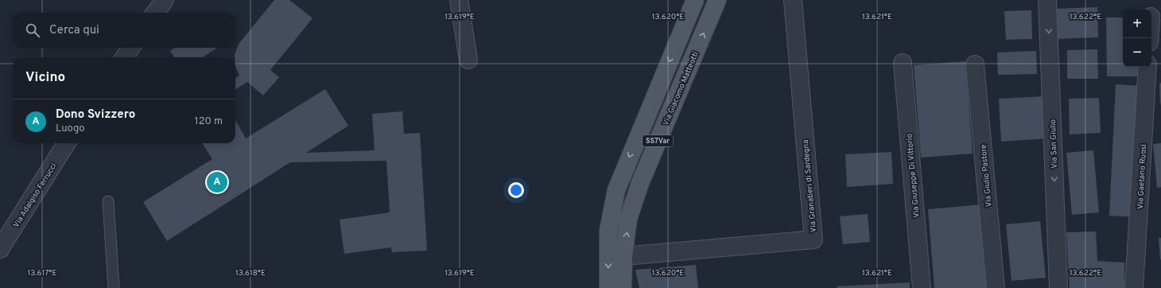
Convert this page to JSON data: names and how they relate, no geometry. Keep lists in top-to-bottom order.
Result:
{
  "streets": {
    "main road": ["Via Giacomo Matteotti", "SS7Var"],
    "street": [
      "Via San Giulio",
      "Via Giuseppe Di Vittorio",
      "Via Giulio Pastore",
      "Via Gaetano Ruosi",
      "Via Granatieri di Sardegna",
      "Via Adalgiso Ferrucci"
    ]
  },
  "crossings": [
    ["Via Giacomo Matteotti", "Via Granatieri di Sardegna"]
  ],
  "one_way": ["Via San Giulio"],
  "page": {
    "map_buttons": ["+", "−"],
    "search": "Cerca qui",
    "heading": "Vicino",
    "list": [
      {
        "mark": "A",
        "name": "Dono Svizzero",
        "note": "Luogo",
        "value": "120 m"
      }
    ],
    "pins": "A"
  },
  "coordinates": [
    "13.619°E",
    "13.620°E",
    "13.621°E",
    "13.622°E",
    "13.617°E",
    "13.618°E"
  ]
}
